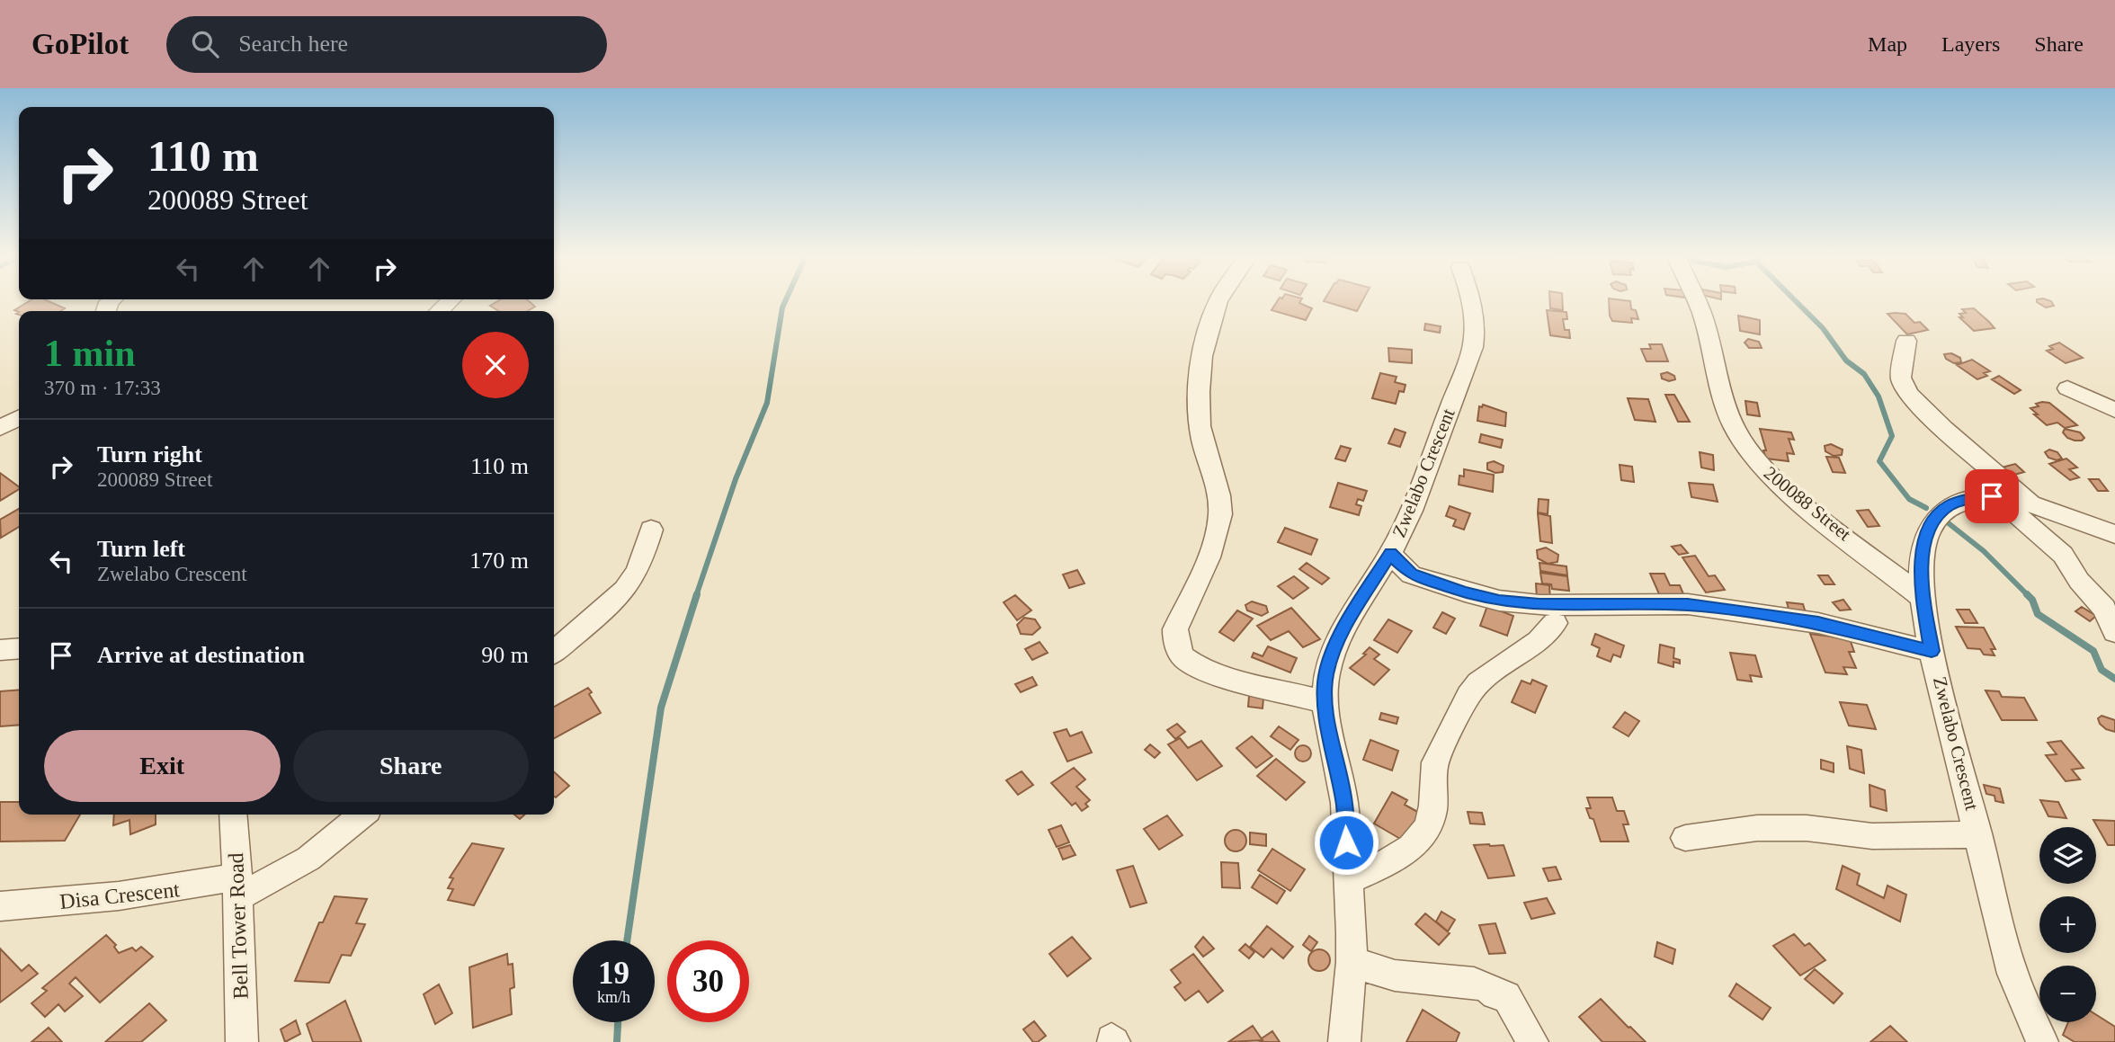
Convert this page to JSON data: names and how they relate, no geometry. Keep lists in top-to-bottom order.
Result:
{
  "streets": {
    "street": [
      "Zwelabo Crescent",
      "200088 Street",
      "Disa Crescent",
      "Bell Tower Road"
    ]
  },
  "crossings": [
    ["Zwelabo Crescent", "200088 Street"],
    ["Disa Crescent", "Bell Tower Road"]
  ],
  "page": {
    "header": "GoPilot",
    "search": "Search here",
    "nav": ["Map", "Layers", "Share"],
    "turn": ["110 m", "200089 Street"],
    "heading": ["1 min", "370 m · 17:33"],
    "list": [
      {
        "name": "Turn right",
        "note": "200089 Street",
        "value": "110 m"
      },
      {
        "name": "Turn left",
        "note": "Zwelabo Crescent",
        "value": "170 m"
      },
      {
        "name": "Arrive at destination",
        "value": "90 m"
      }
    ],
    "buttons": ["Exit", "Share"],
    "map_buttons": ["+", "−"],
    "speed": "19 km/h",
    "limit": "30"
  }
}
